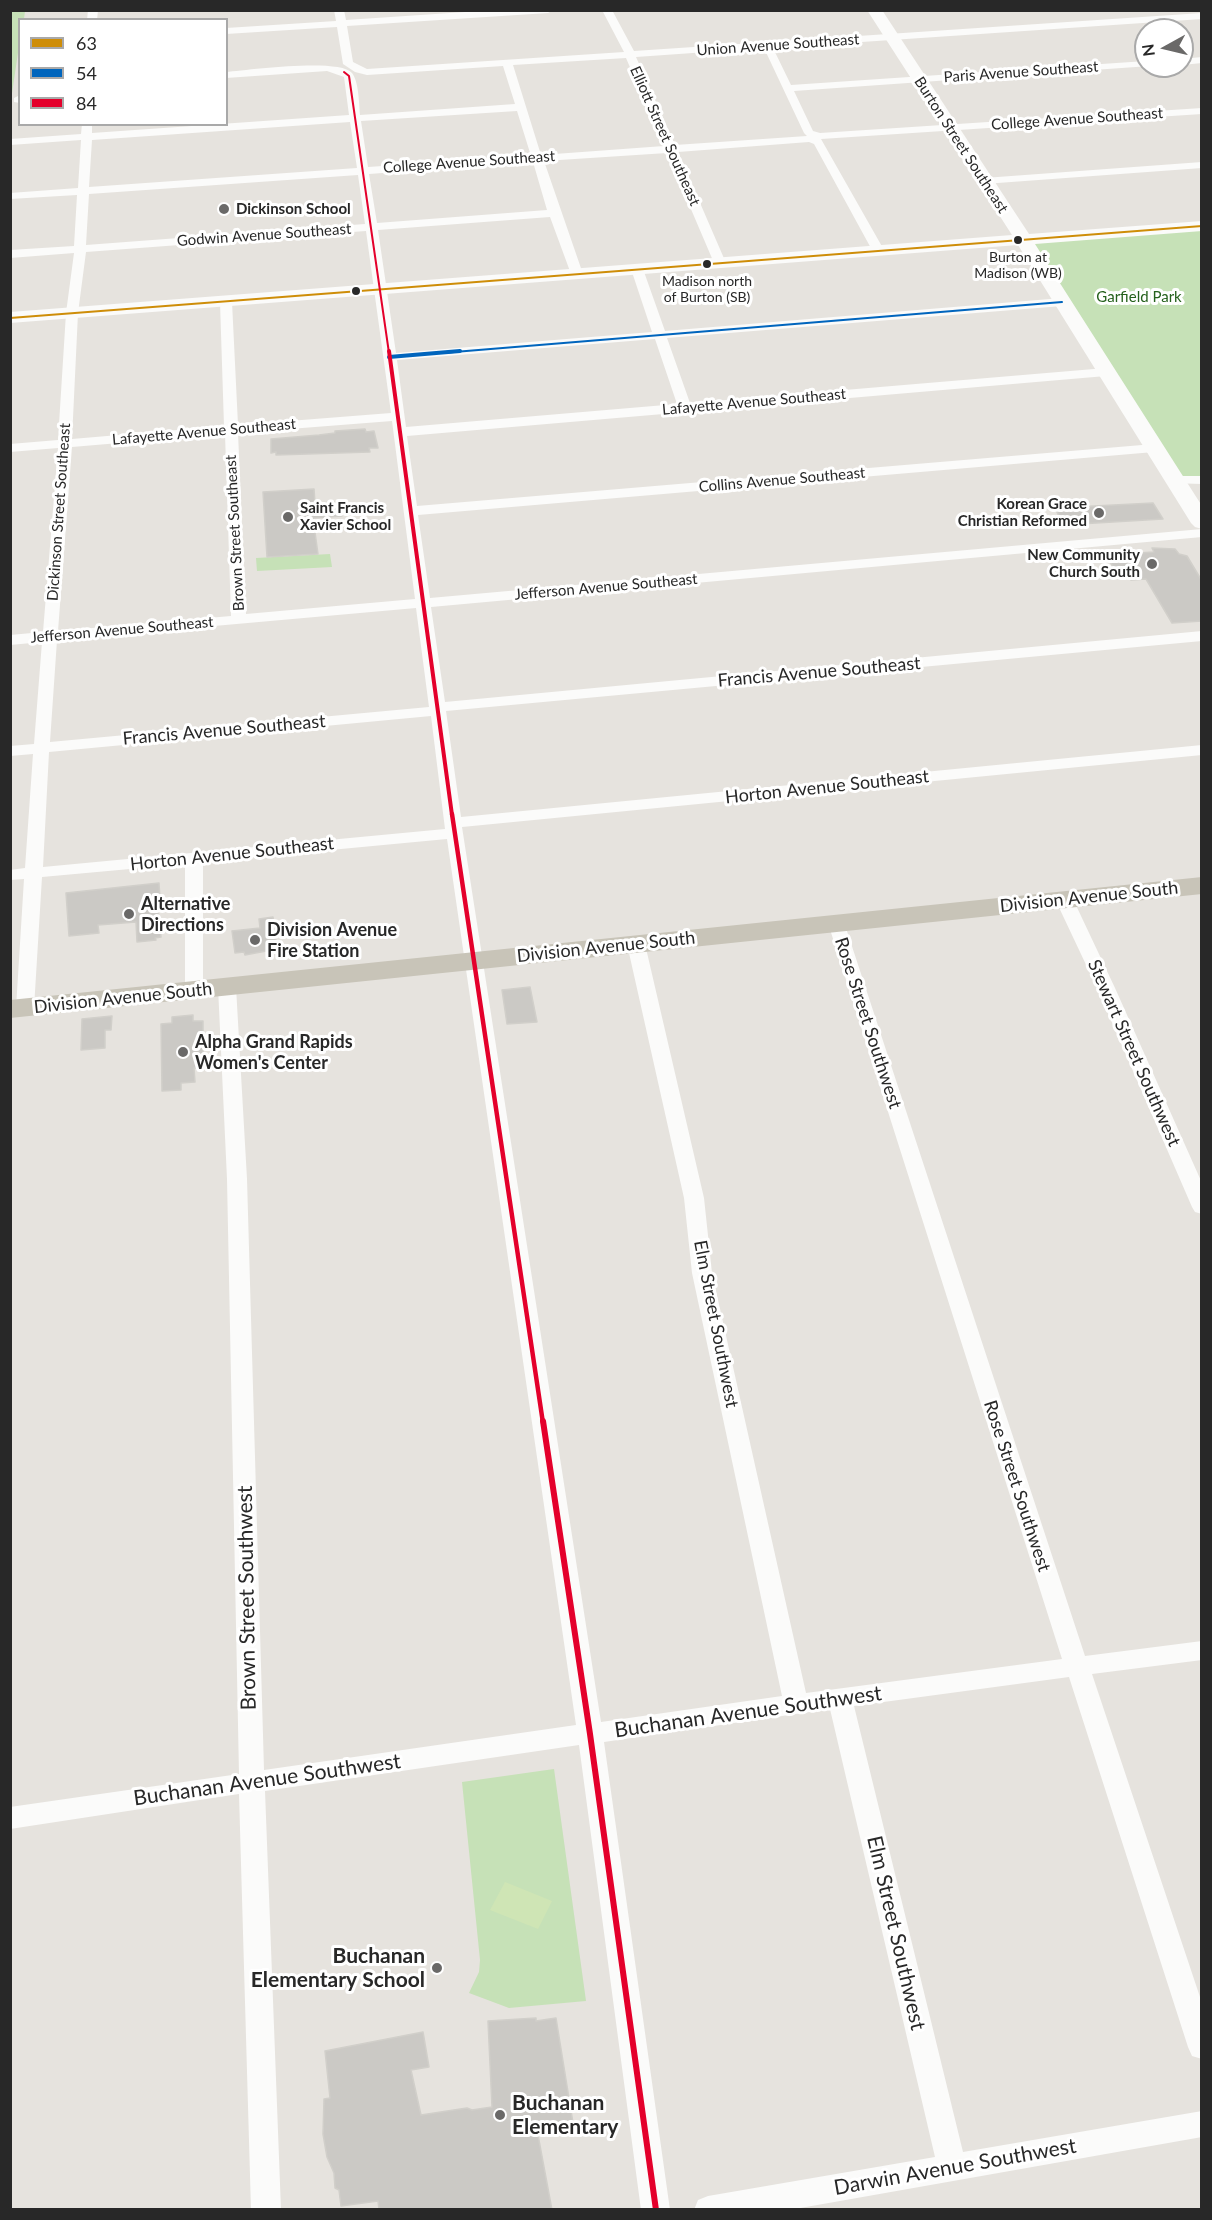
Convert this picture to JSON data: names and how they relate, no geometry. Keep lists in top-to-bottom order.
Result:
{
  "streets": {
    "main road": ["Burton Street Southeast", "Division Avenue South"],
    "street": [
      "Union Avenue Southeast",
      "Paris Avenue Southeast",
      "College Avenue Southeast",
      "Elliott Street Southeast",
      "Godwin Avenue Southeast",
      "Lafayette Avenue Southeast",
      "Collins Avenue Southeast",
      "Dickinson Street Southeast",
      "Brown Street Southeast",
      "Jefferson Avenue Southeast",
      "Francis Avenue Southeast",
      "Horton Avenue Southeast",
      "Rose Street Southwest",
      "Stewart Street Southwest",
      "Elm Street Southwest",
      "Brown Street Southwest",
      "Buchanan Avenue Southwest",
      "Darwin Avenue Southwest"
    ]
  },
  "crossings": [
    ["Union Avenue Southeast", "Elliott Street Southeast"],
    ["Union Avenue Southeast", "Burton Street Southeast"],
    ["Paris Avenue Southeast", "Burton Street Southeast"],
    ["College Avenue Southeast", "Elliott Street Southeast"],
    ["College Avenue Southeast", "Burton Street Southeast"],
    ["College Avenue Southeast", "Dickinson Street Southeast"],
    ["Burton Street Southeast", "Lafayette Avenue Southeast"],
    ["Burton Street Southeast", "Collins Avenue Southeast"],
    ["Godwin Avenue Southeast", "Dickinson Street Southeast"],
    ["Lafayette Avenue Southeast", "Dickinson Street Southeast"],
    ["Lafayette Avenue Southeast", "Brown Street Southeast"],
    ["Dickinson Street Southeast", "Jefferson Avenue Southeast"],
    ["Dickinson Street Southeast", "Francis Avenue Southeast"],
    ["Dickinson Street Southeast", "Horton Avenue Southeast"],
    ["Dickinson Street Southeast", "Division Avenue South"],
    ["Brown Street Southeast", "Jefferson Avenue Southeast"],
    ["Division Avenue South", "Rose Street Southwest"],
    ["Division Avenue South", "Stewart Street Southwest"],
    ["Division Avenue South", "Elm Street Southwest"],
    ["Division Avenue South", "Brown Street Southwest"],
    ["Rose Street Southwest", "Buchanan Avenue Southwest"],
    ["Elm Street Southwest", "Buchanan Avenue Southwest"],
    ["Elm Street Southwest", "Darwin Avenue Southwest"],
    ["Brown Street Southwest", "Buchanan Avenue Southwest"]
  ],
  "parks": ["Garfield Park"],
  "places": [
    "Dickinson School",
    "Burton at Madison (WB)",
    "Madison north of Burton (SB)",
    "Korean Grace Christian Reformed",
    "Saint Francis Xavier School",
    "New Community Church South",
    "Alternative Directions",
    "Division Avenue Fire Station",
    "Alpha Grand Rapids Women's Center",
    "Buchanan Elementary School",
    "Buchanan Elementary"
  ],
  "lines": ["transit line 84", "transit line 63", "transit line 54"],
  "legend": ["63", "54", "84"],
  "north": "left"
}
